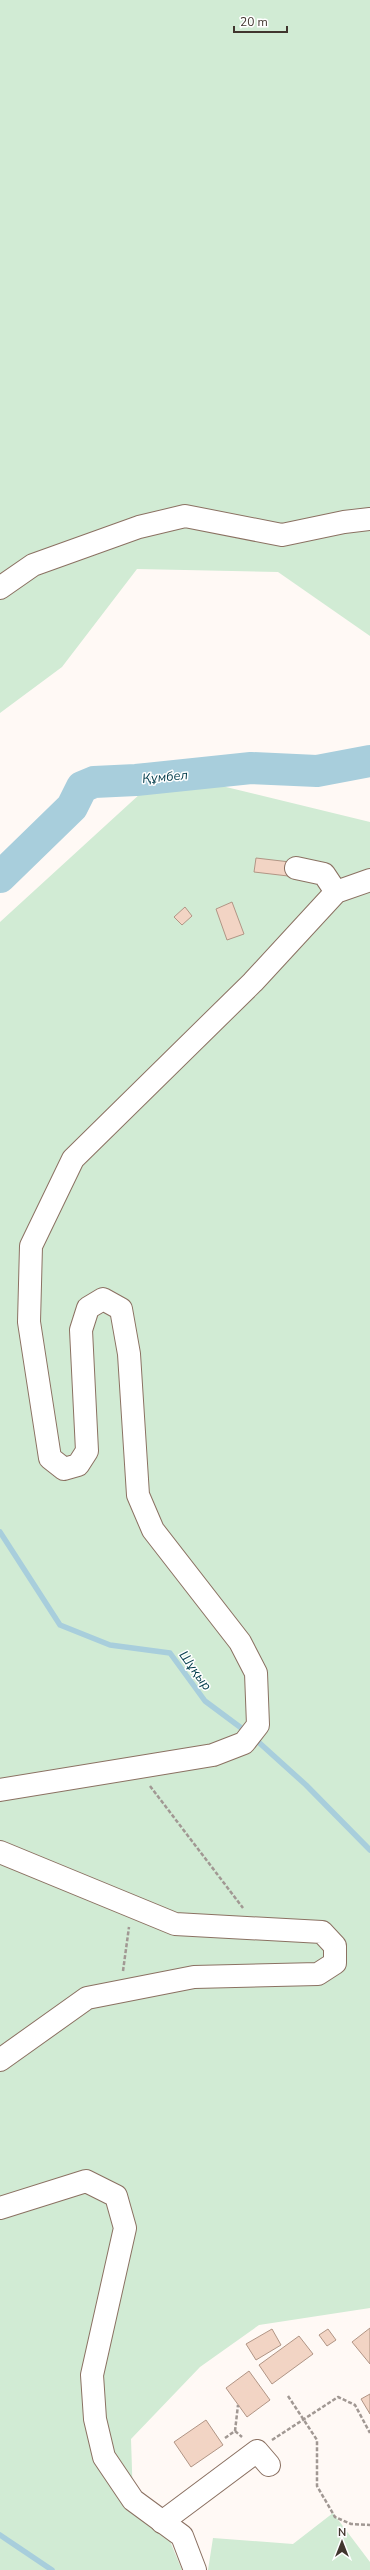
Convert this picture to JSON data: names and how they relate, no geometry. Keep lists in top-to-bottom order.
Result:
{
  "water": ["Құмбел", "Шұқыр"],
  "scale_bar": "20 m",
  "north": "top"
}
